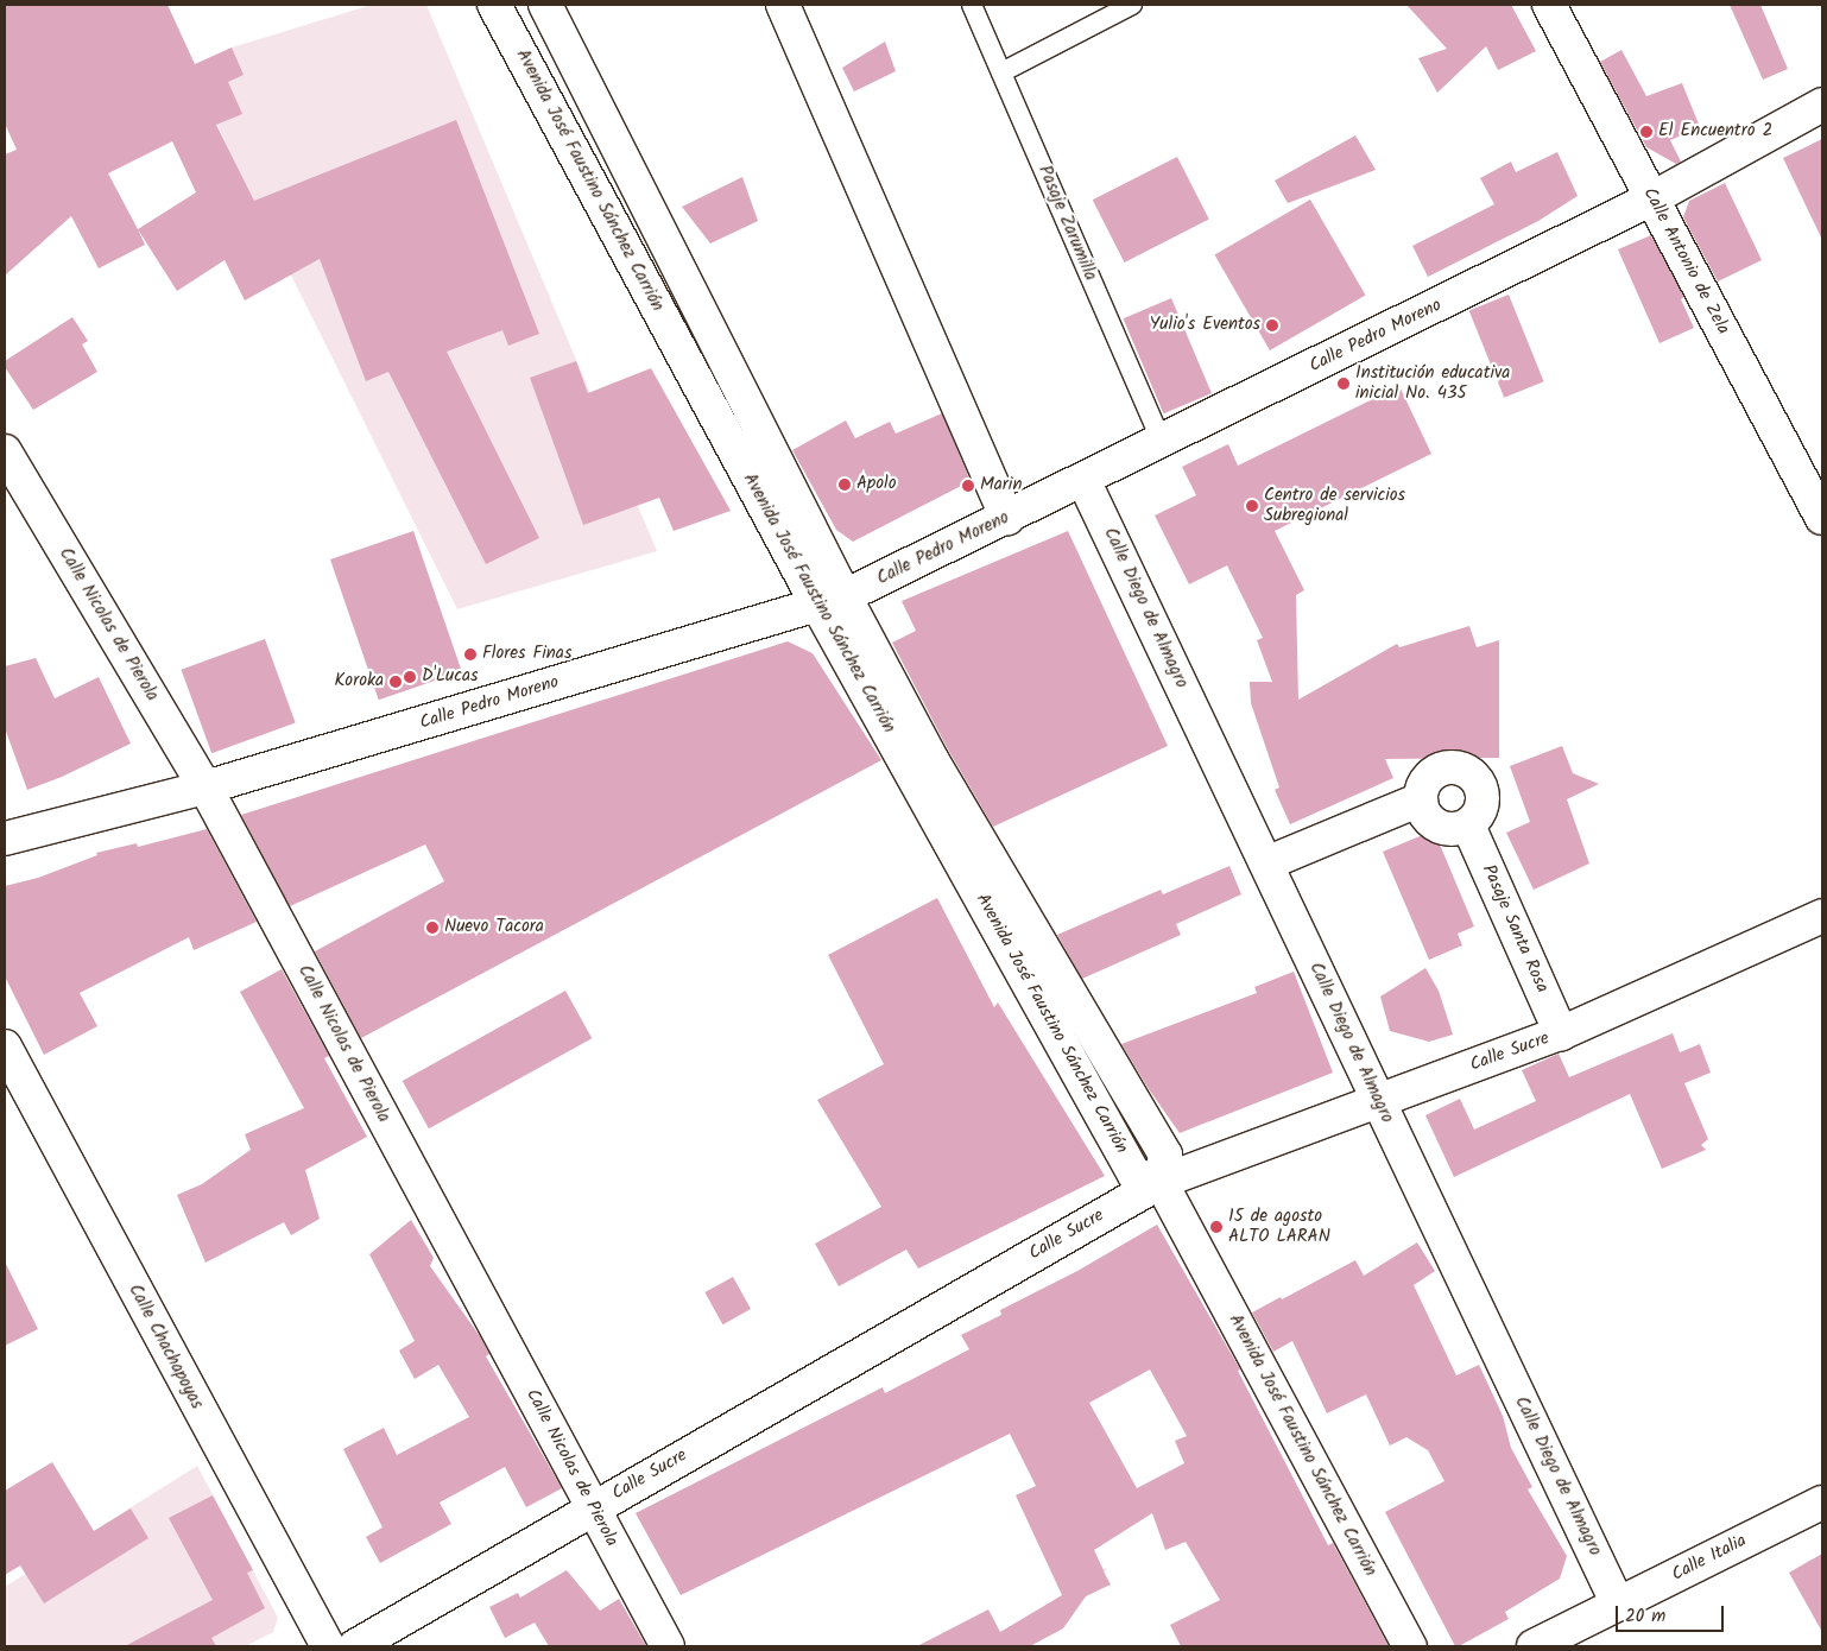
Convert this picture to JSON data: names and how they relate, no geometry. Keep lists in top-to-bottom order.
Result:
{
  "streets": {
    "street": [
      "Avenida José Faustino Sánchez Carrión",
      "Calle Antonio de Zela",
      "Calle Pedro Moreno",
      "Calle Diego de Almagro",
      "Calle Nicolas de Pierola",
      "Pasaje Santa Rosa",
      "Calle Sucre",
      "Calle Chachapoyas",
      "Calle Italia"
    ],
    "lane": ["Pasaje Zarumilla"]
  },
  "crossings": [
    ["Avenida José Faustino Sánchez Carrión", "Calle Pedro Moreno"],
    ["Avenida José Faustino Sánchez Carrión", "Calle Sucre"],
    ["Pasaje Zarumilla", "Calle Pedro Moreno"],
    ["Calle Antonio de Zela", "Calle Pedro Moreno"],
    ["Calle Pedro Moreno", "Calle Diego de Almagro"],
    ["Calle Pedro Moreno", "Calle Nicolas de Pierola"],
    ["Calle Diego de Almagro", "Calle Sucre"],
    ["Calle Diego de Almagro", "Calle Italia"],
    ["Calle Nicolas de Pierola", "Calle Sucre"],
    ["Pasaje Santa Rosa", "Calle Sucre"]
  ],
  "places": [
    "El Encuentro 2",
    "Yulio's Eventos",
    "Institución educativa inicial No. 435",
    "Apolo",
    "Marin",
    "Centro de servicios Subregional",
    "Flores Finas",
    "D'Lucas",
    "Koroka",
    "Nuevo Tacora",
    "15 de agosto ALTO LARAN"
  ],
  "scale_bar": "20 m"
}
